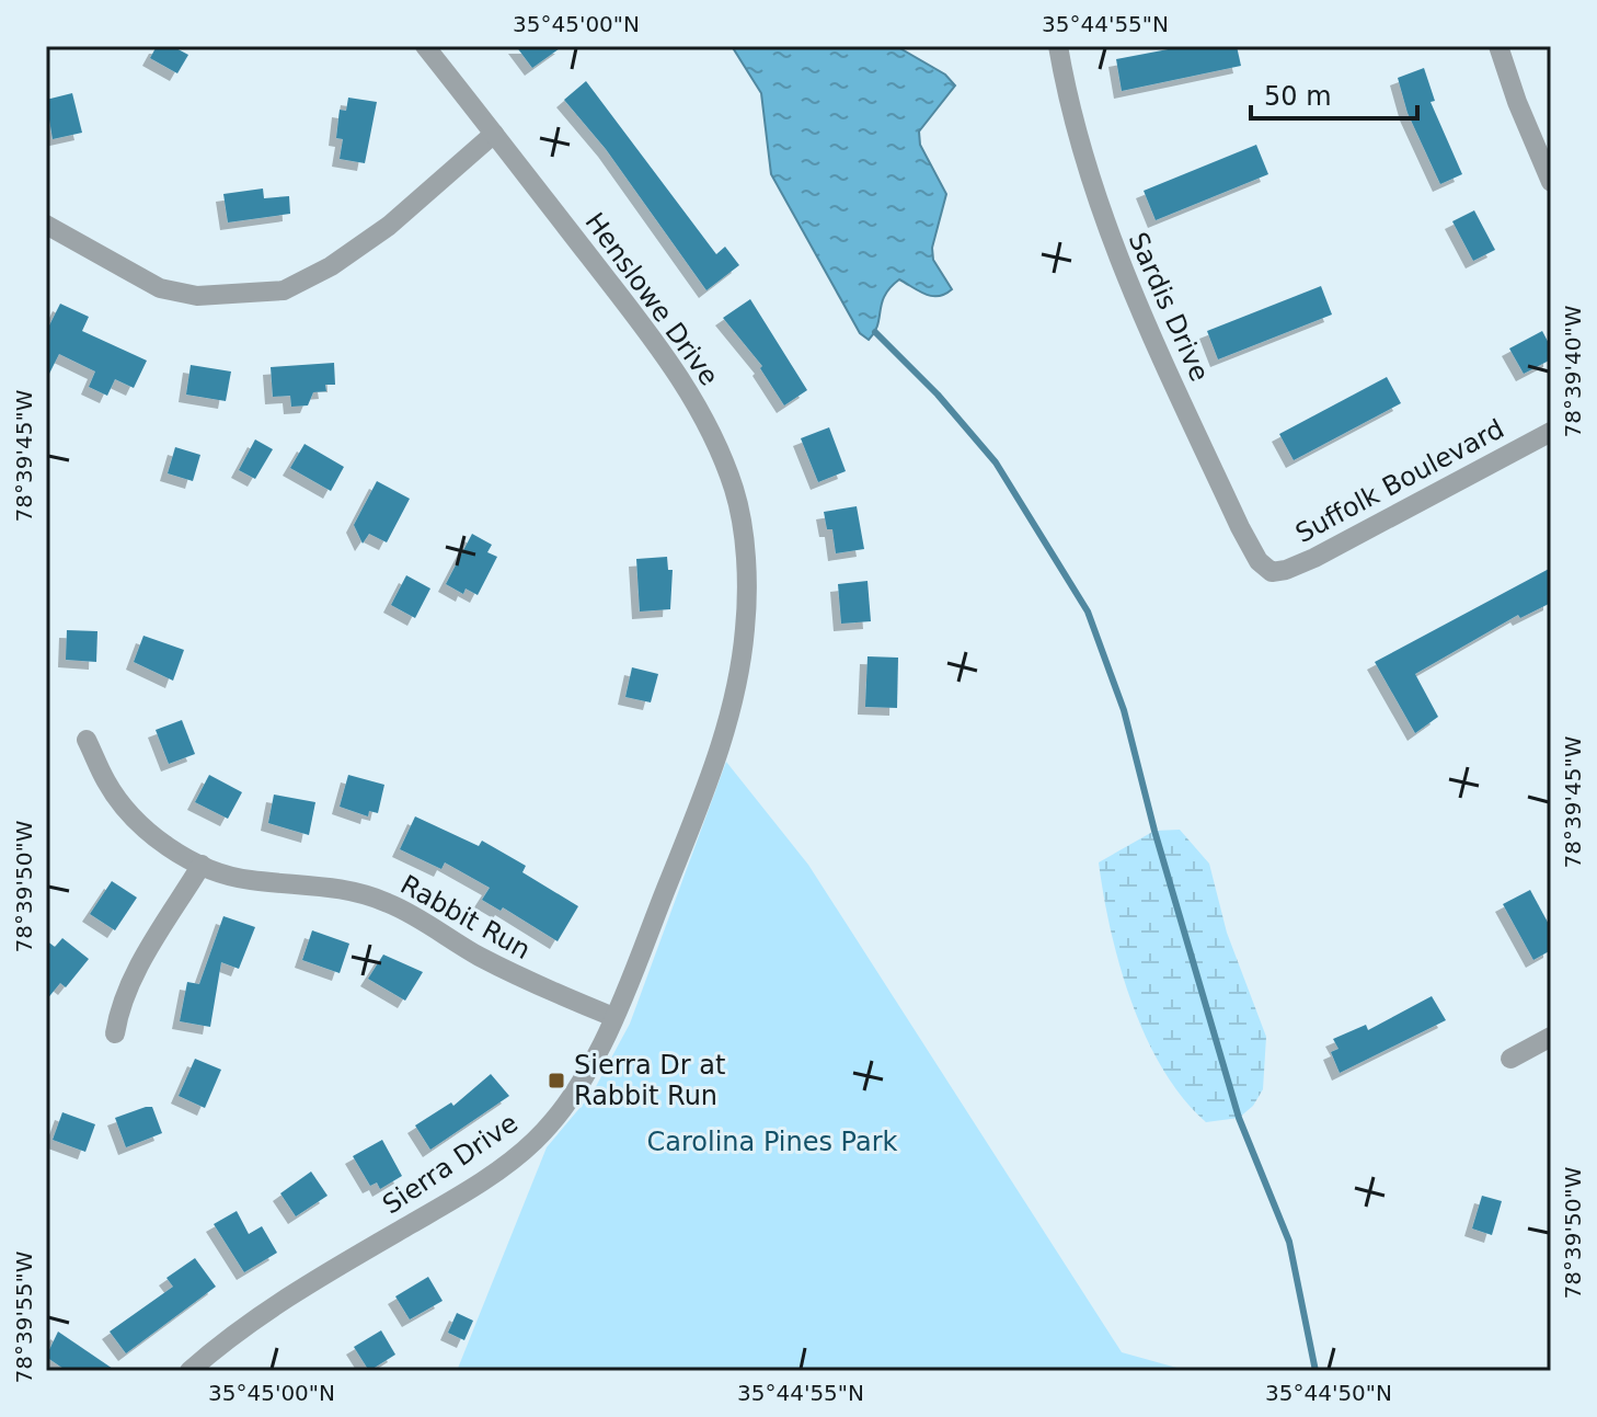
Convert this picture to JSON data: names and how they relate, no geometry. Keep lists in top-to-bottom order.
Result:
{
  "streets": {
    "street": [
      "Henslowe Drive",
      "Sardis Drive",
      "Suffolk Boulevard",
      "Rabbit Run",
      "Sierra Drive"
    ]
  },
  "crossings": [
    ["Henslowe Drive", "Sierra Drive"],
    ["Sardis Drive", "Suffolk Boulevard"],
    ["Rabbit Run", "Sierra Drive"]
  ],
  "parks": ["Carolina Pines Park"],
  "places": {
    "transit": ["Sierra Dr at Rabbit Run"]
  },
  "scale_bar": "50 m",
  "coordinates": [
    "35°45'00\"N",
    "35°44'55\"N",
    "78°39'40\"W",
    "78°39'45\"W",
    "78°39'50\"W",
    "78°39'55\"W",
    "35°44'50\"N"
  ]
}
